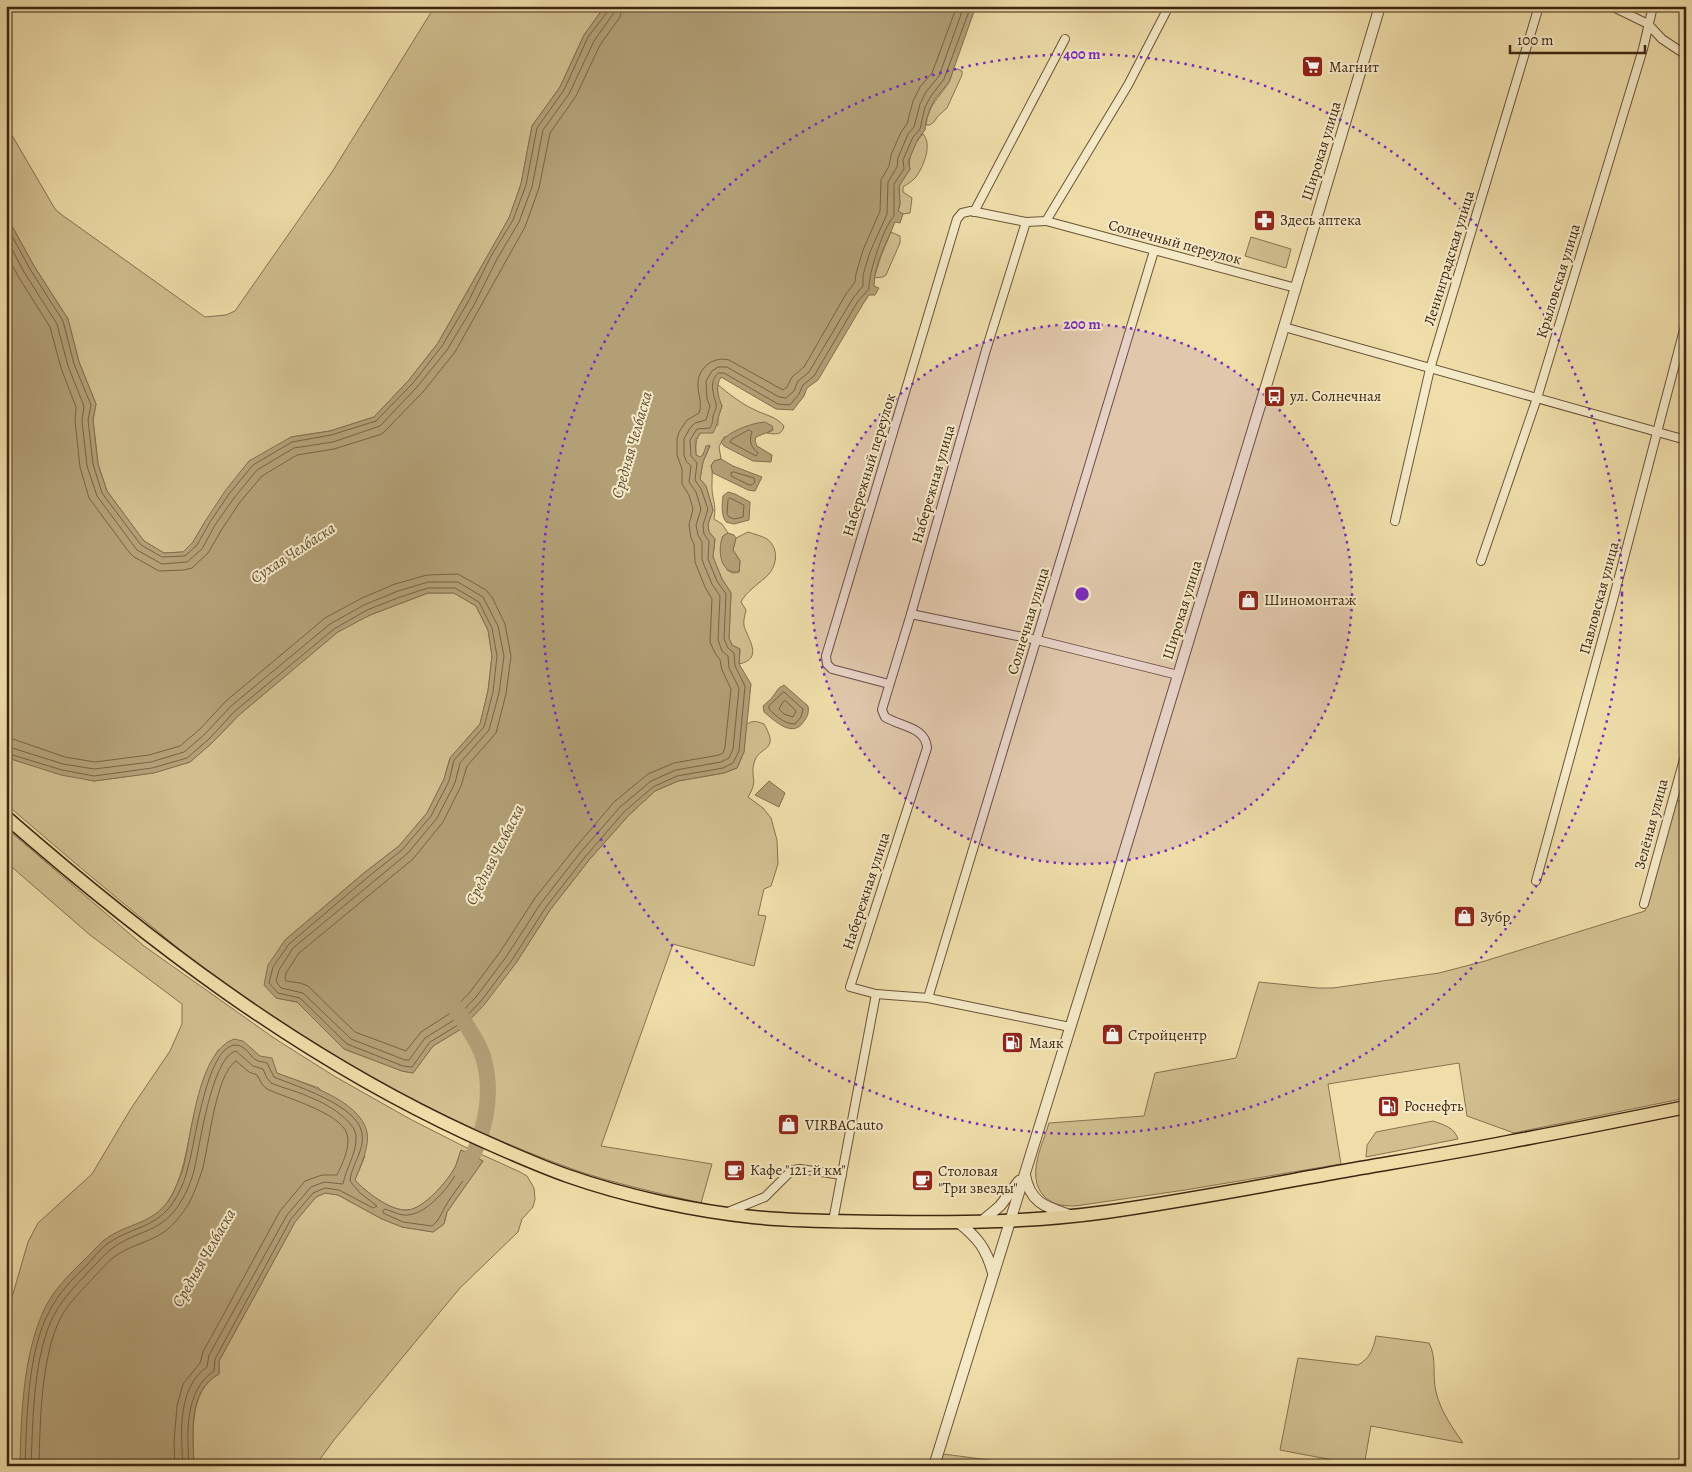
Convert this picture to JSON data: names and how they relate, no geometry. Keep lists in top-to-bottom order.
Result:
{
  "streets": {
    "street": [
      "Широкая улица",
      "Солнечный переулок",
      "Ленинградская улица",
      "Крыловская улица",
      "Набережный переулок",
      "Набережная улица",
      "Павловская улица",
      "Солнечная улица",
      "Зелёная улица"
    ]
  },
  "crossings": [
    ["Широкая улица", "Солнечный переулок"],
    ["Солнечный переулок", "Солнечная улица"],
    ["Набережный переулок", "Набережная улица"]
  ],
  "water": ["Средняя Челбаска", "Сухая Челбаска"],
  "places": {
    "supermarket": ["Магнит"],
    "pharmacy": ["Здесь аптека"],
    "bus stop": ["ул. Солнечная"],
    "shop": [
      "Шиномонтаж",
      "Зубр",
      "Стройцентр",
      "VIRBACauto"
    ],
    "fuel station": ["Маяк", "Роснефть"],
    "cafe": ["Кафе \"121-й км\"", "Столовая \"Три звезды\""]
  },
  "scale_bar": "100 m",
  "rings": ["400 m", "200 m"]
}
